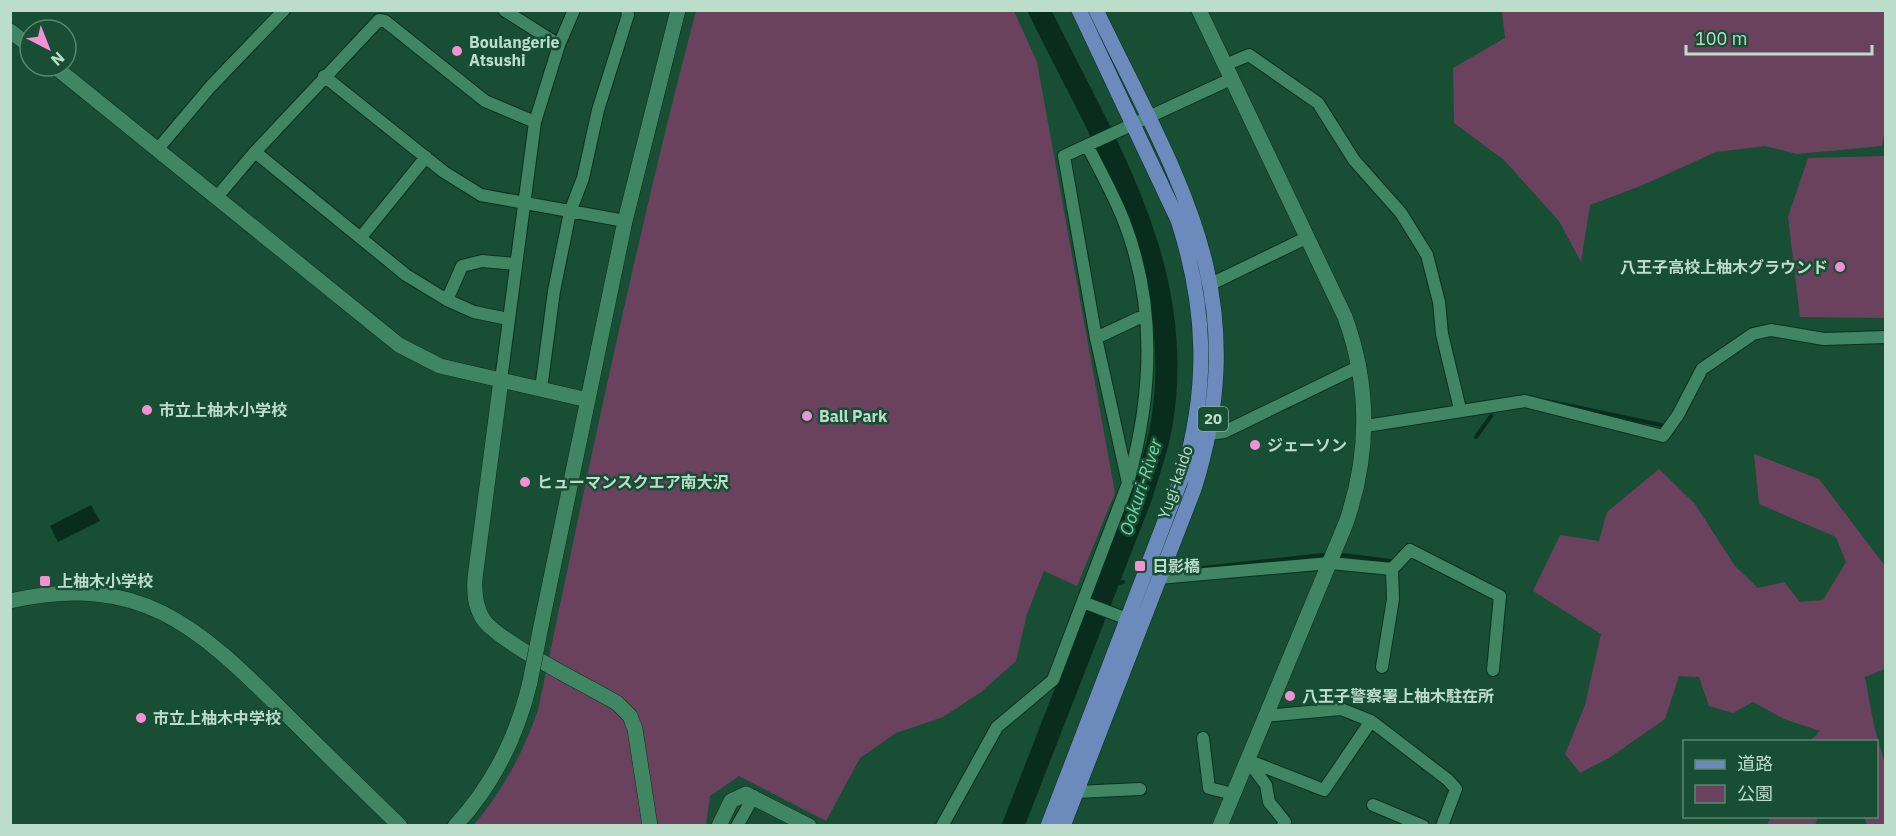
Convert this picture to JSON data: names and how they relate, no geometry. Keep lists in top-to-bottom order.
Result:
{
  "streets": {
    "main road": ["20", "Yugi-kaido"]
  },
  "water": ["Ookuri-River"],
  "places": {
    "other": [
      "Boulangerie Atsushi",
      "八王子高校上柚木グラウンド",
      "市立上柚木小学校",
      "Ball Park",
      "ジェーソン",
      "ヒューマンスクエア南大沢",
      "八王子警察署上柚木駐在所",
      "市立上柚木中学校"
    ],
    "transit": ["日影橋", "上柚木小学校"]
  },
  "legend": ["道路", "公園"],
  "scale_bar": "100 m",
  "north": "bottom right"
}
